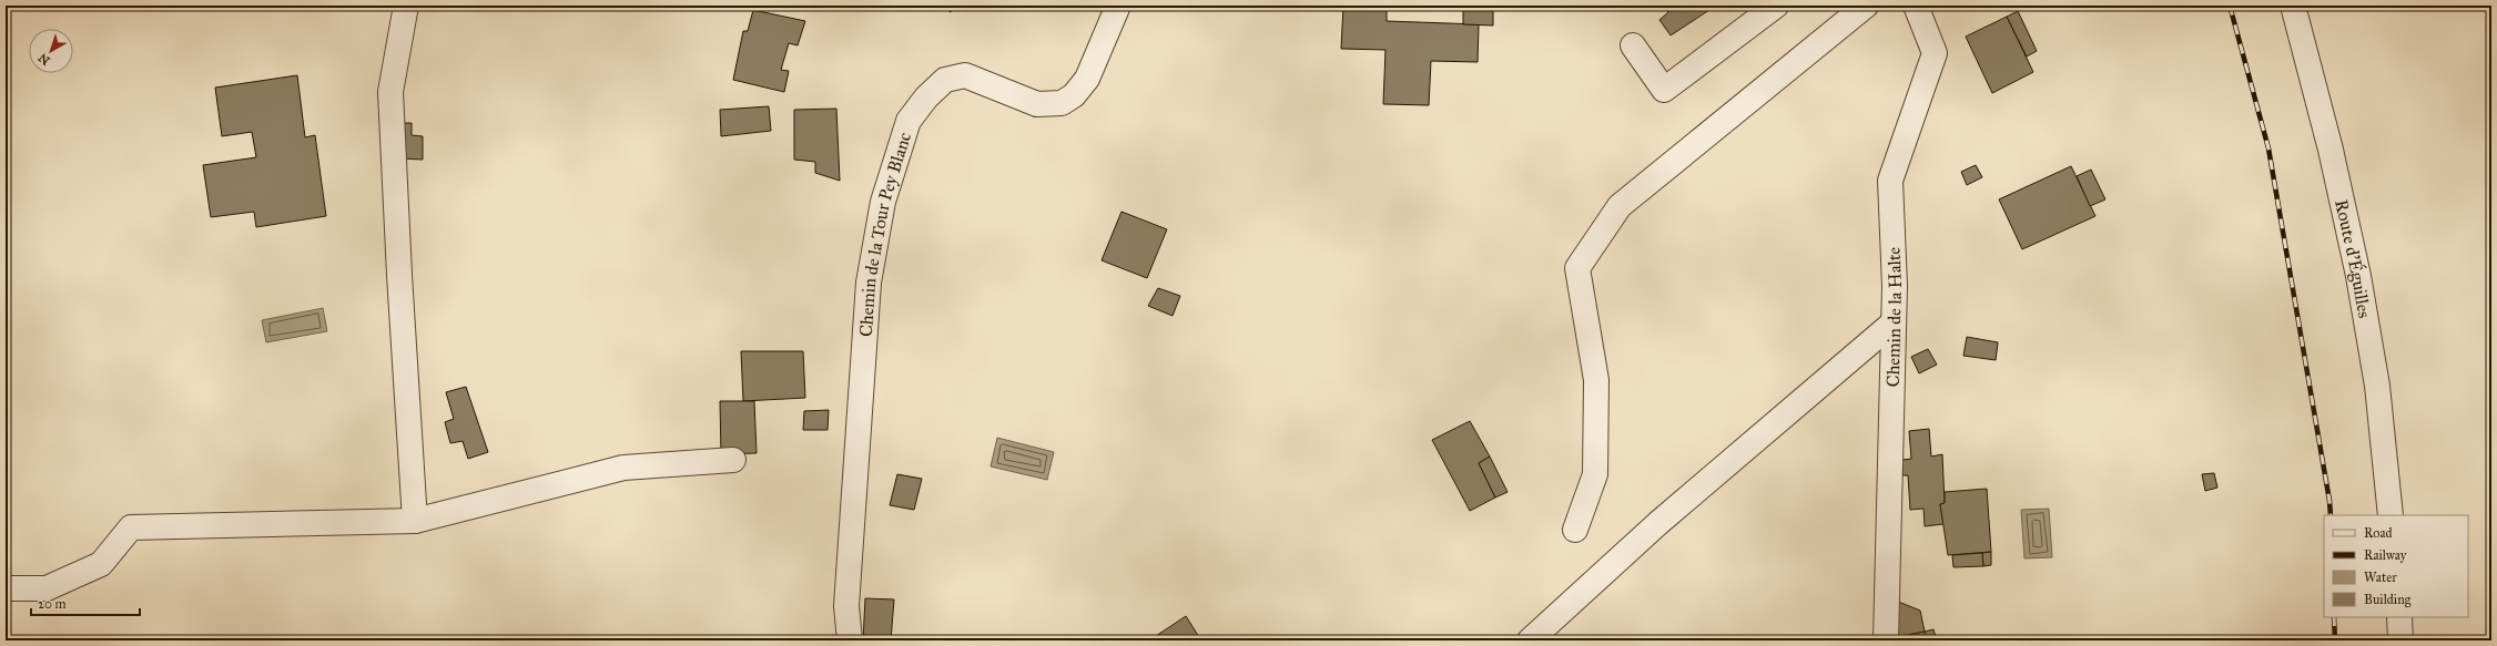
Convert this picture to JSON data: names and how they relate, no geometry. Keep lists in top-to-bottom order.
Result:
{
  "streets": {
    "street": ["Chemin de la Tour Pey Blanc", "Route d'Éguilles", "Chemin de la Halte"]
  },
  "legend": [
    "Road",
    "Railway",
    "Water",
    "Building"
  ],
  "scale_bar": "20 m",
  "north": "bottom left"
}
